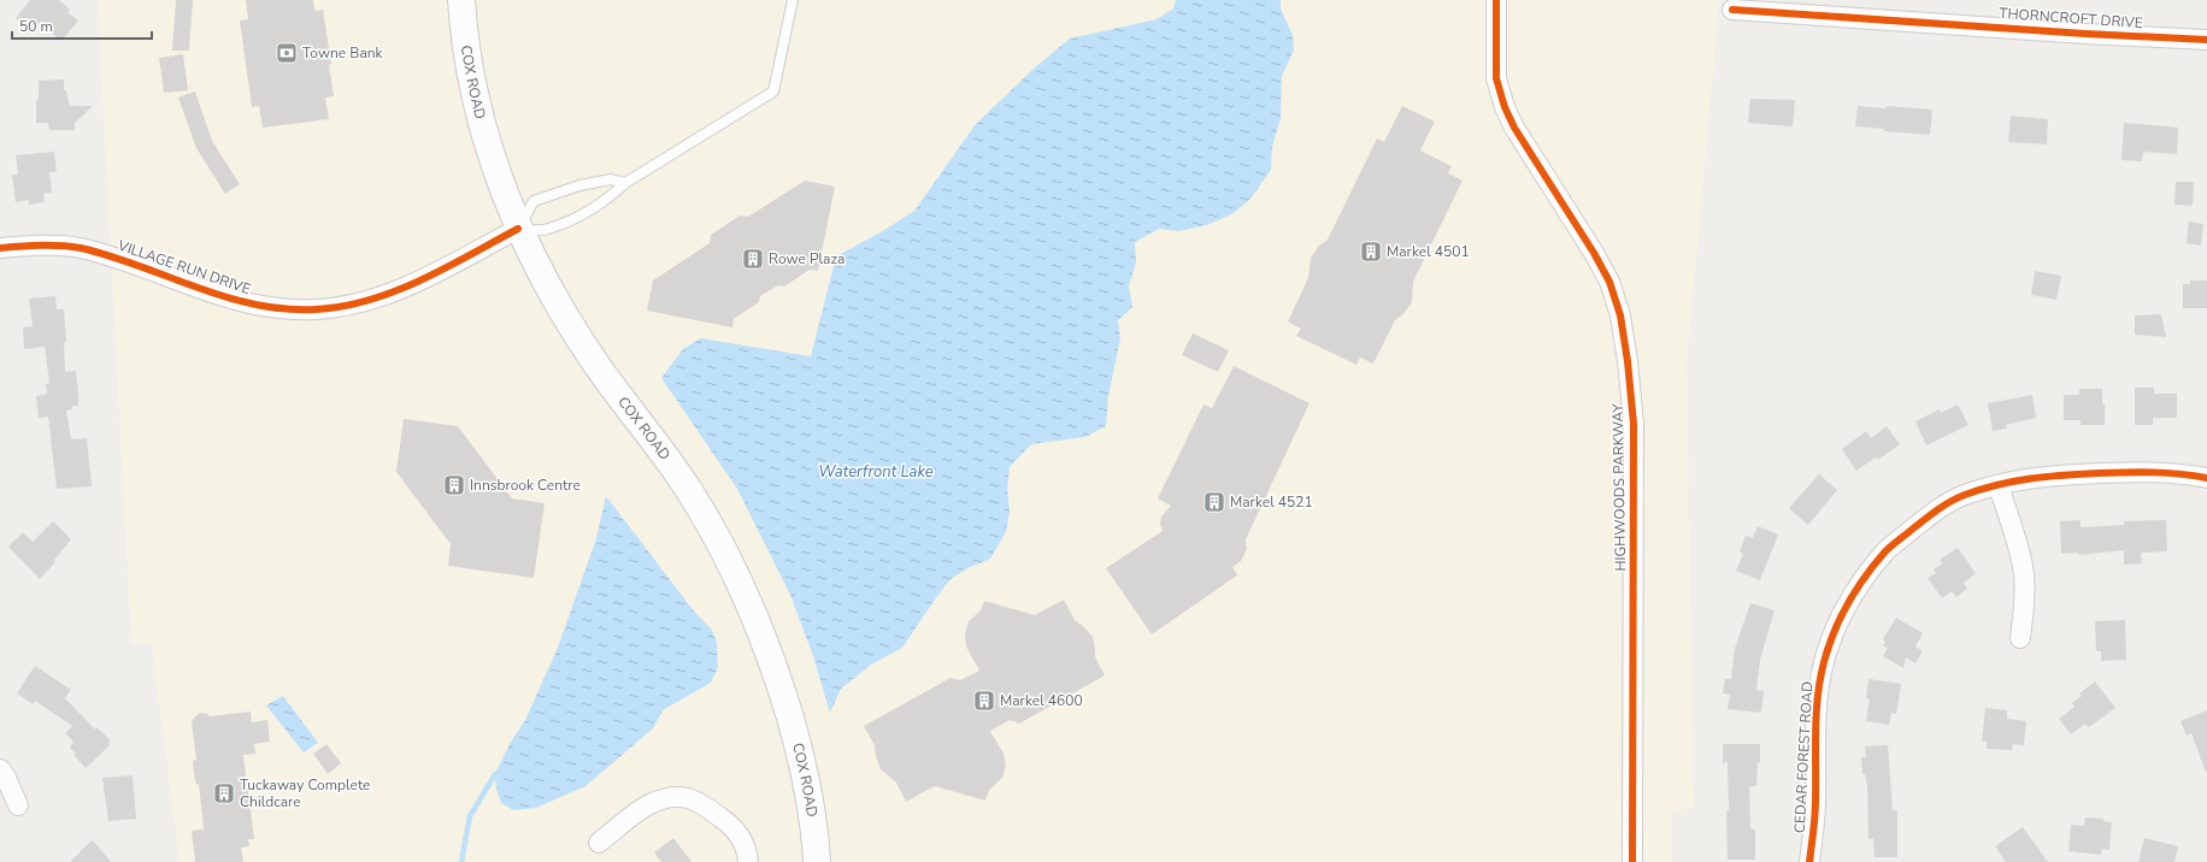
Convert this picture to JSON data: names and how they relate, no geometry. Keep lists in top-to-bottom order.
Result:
{
  "streets": {
    "main road": ["COX ROAD"],
    "street": [
      "THORNCROFT DRIVE",
      "VILLAGE RUN DRIVE",
      "HIGHWOODS PARKWAY",
      "CEDAR FOREST ROAD"
    ]
  },
  "crossings": [
    ["COX ROAD", "VILLAGE RUN DRIVE"]
  ],
  "water": ["Waterfront Lake"],
  "places": {
    "bank": ["Towne Bank"],
    "building": [
      "Markel 4501",
      "Rowe Plaza",
      "Innsbrook Centre",
      "Markel 4521",
      "Markel 4600",
      "Tuckaway Complete Childcare"
    ]
  },
  "scale_bar": "50 m"
}
